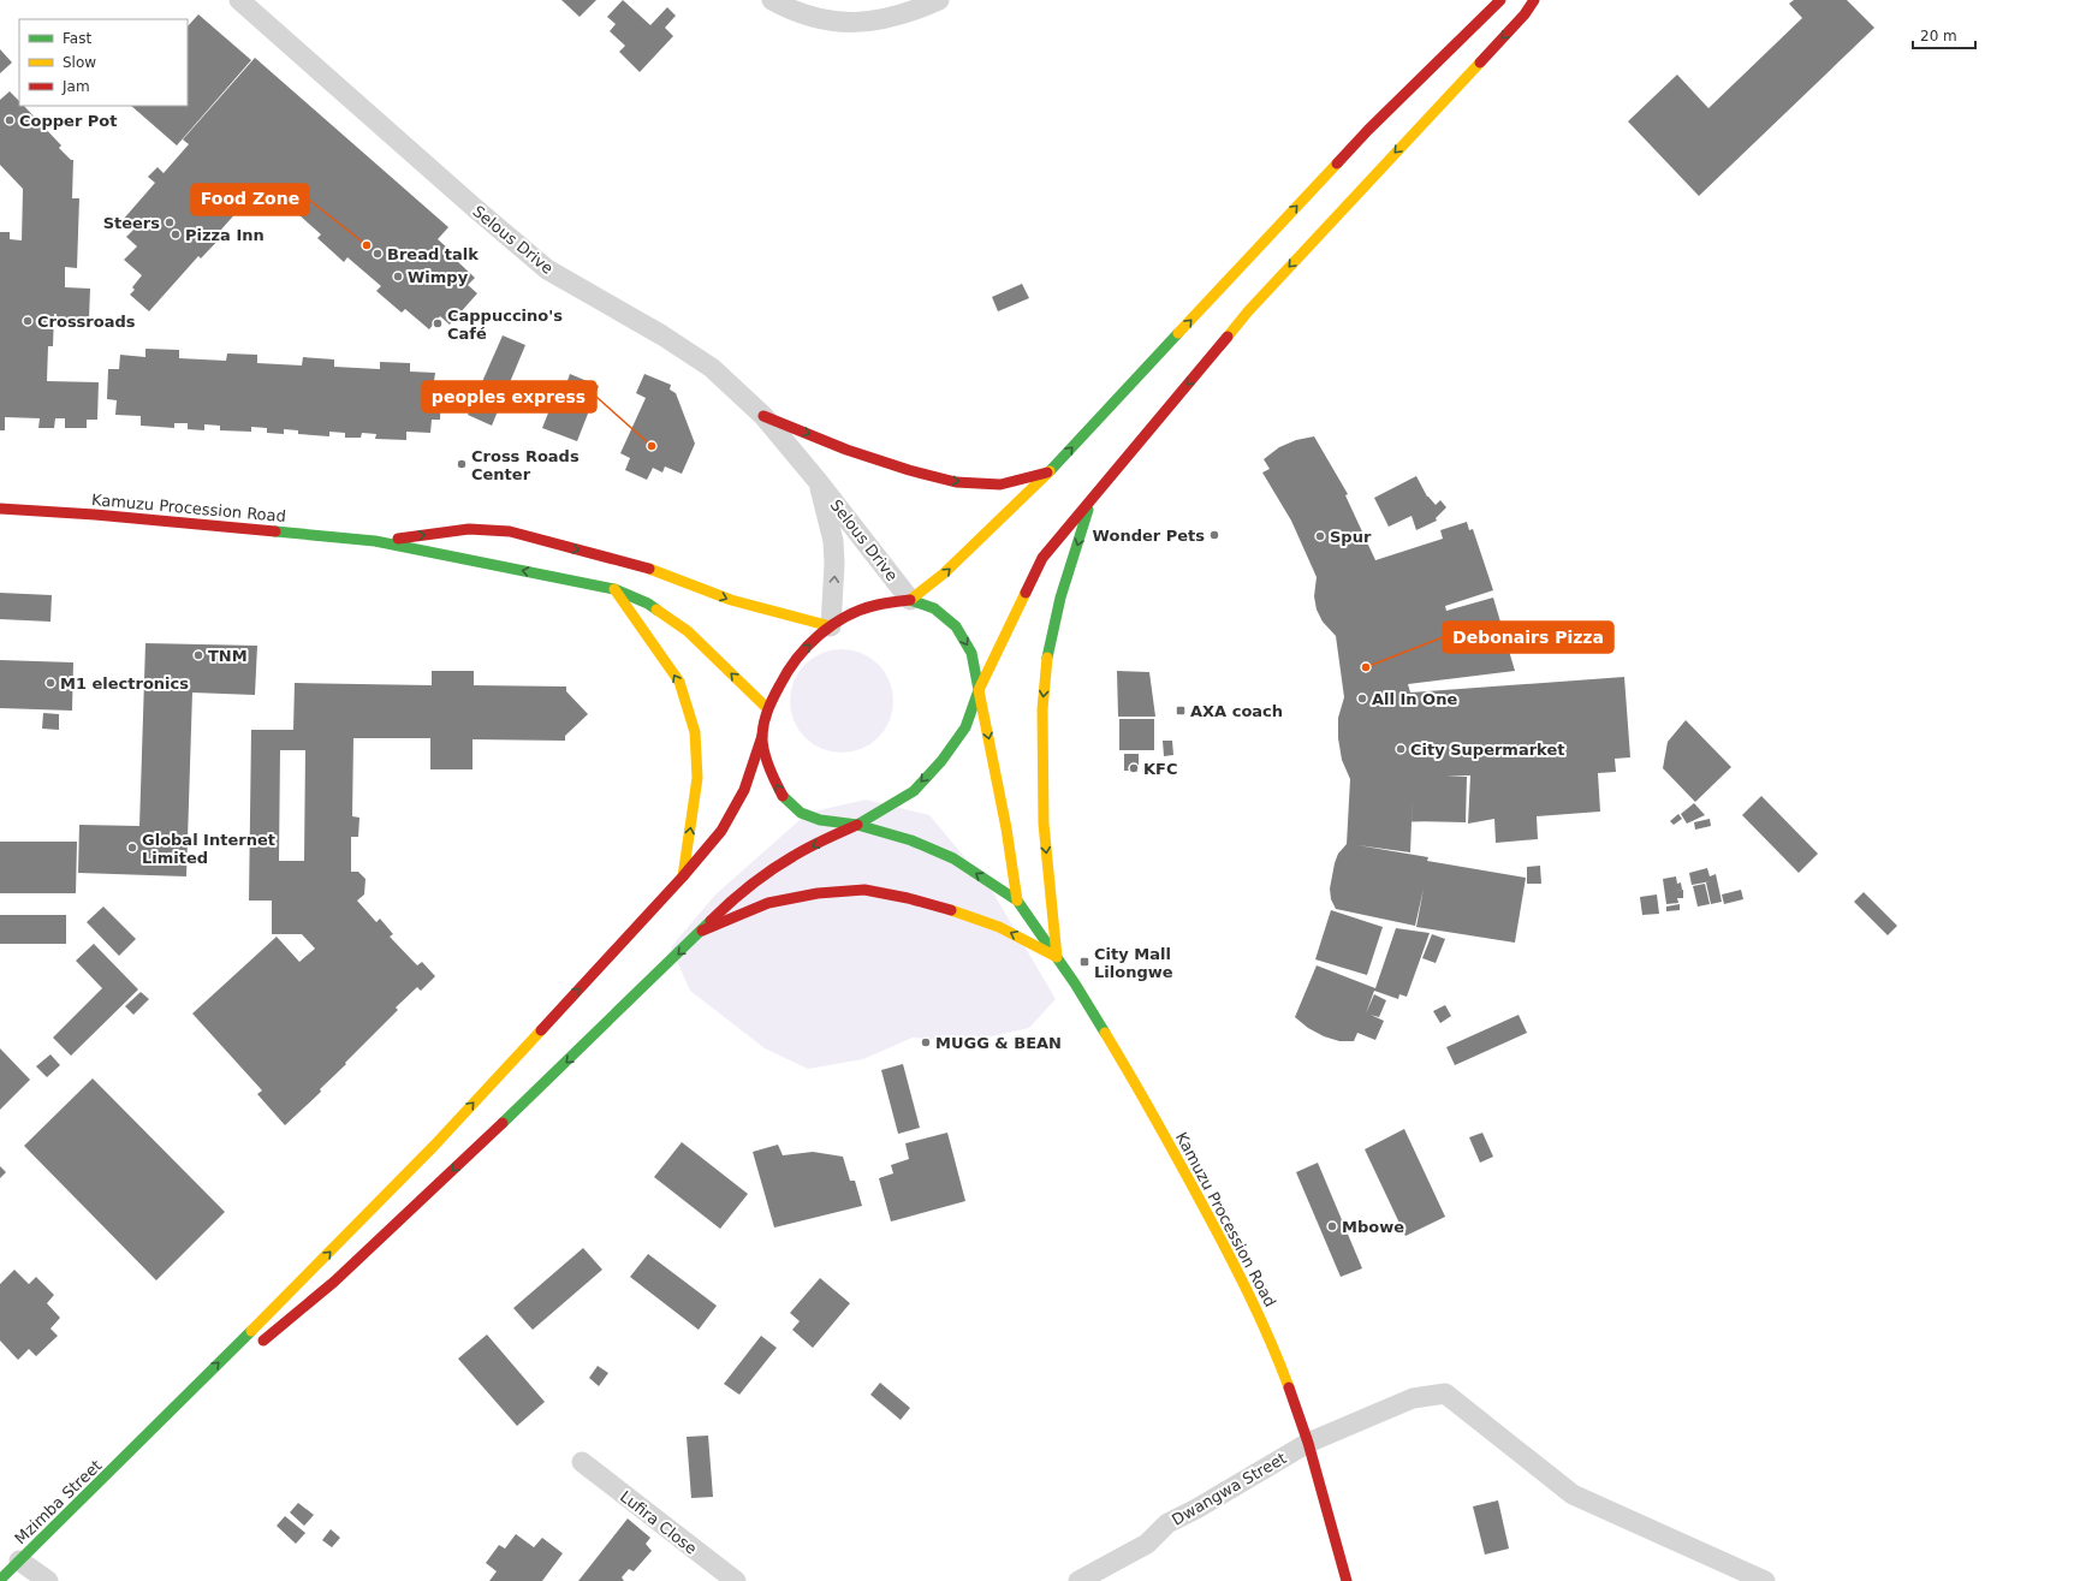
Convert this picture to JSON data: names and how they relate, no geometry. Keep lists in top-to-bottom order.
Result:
{
  "streets": {
    "main road": ["Kamuzu Procession Road", "Mzimba Street"],
    "street": ["Selous Drive", "Dwangwa Street", "Lufira Close"]
  },
  "crossings": [
    ["Kamuzu Procession Road", "Dwangwa Street"]
  ],
  "places": {
    "other": [
      "Copper Pot",
      "Steers",
      "Pizza Inn",
      "Food Zone",
      "Bread talk",
      "Wimpy",
      "Crossroads",
      "Cappuccino's Café",
      "peoples express",
      "Cross Roads Center",
      "Wonder Pets",
      "Spur",
      "TNM",
      "Debonairs Pizza",
      "M1 electronics",
      "All In One",
      "City Supermarket",
      "KFC",
      "Global Internet Limited",
      "MUGG & BEAN",
      "Mbowe"
    ],
    "transit": ["AXA coach", "City Mall Lilongwe"]
  },
  "legend": ["Fast", "Slow", "Jam"],
  "scale_bar": "20 m"
}
